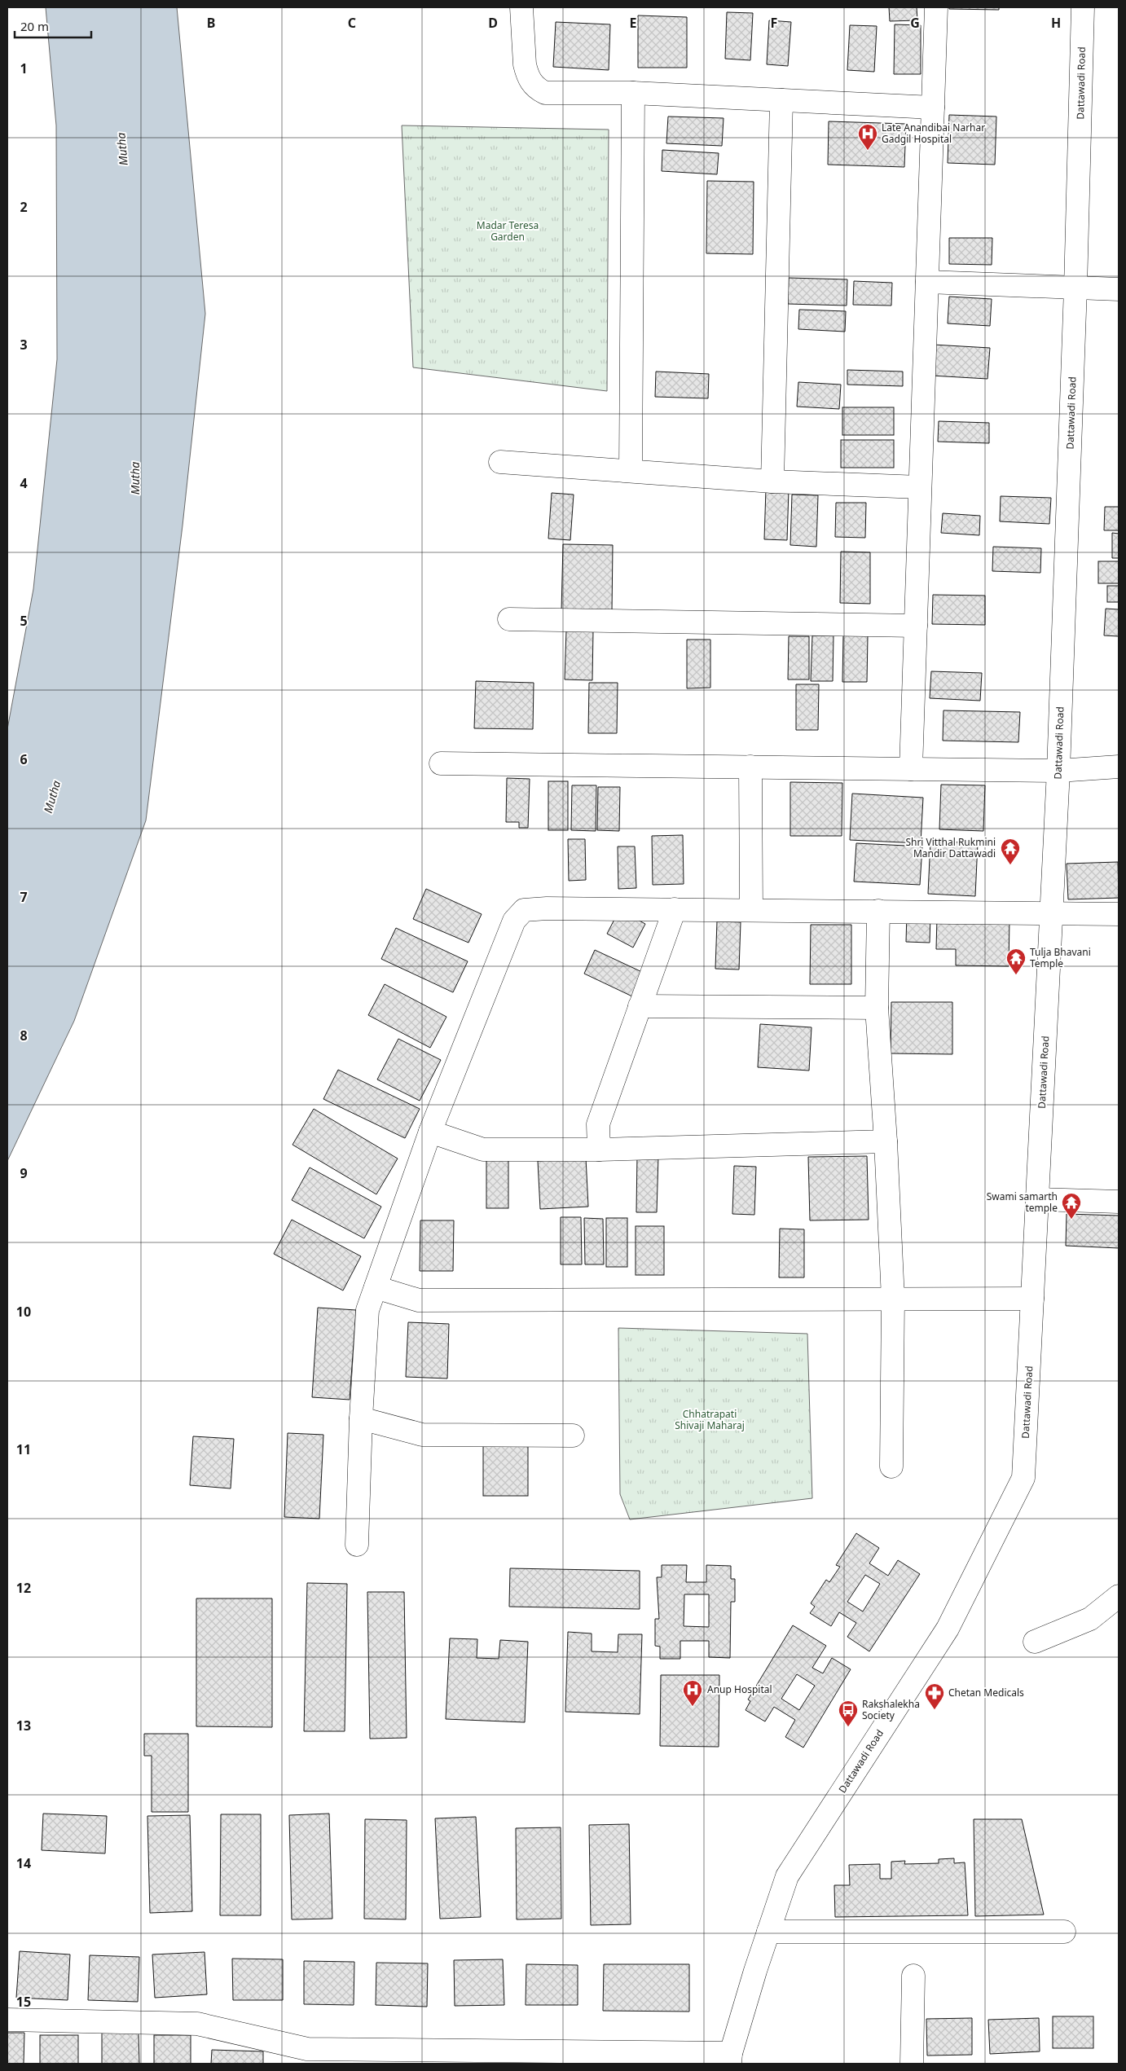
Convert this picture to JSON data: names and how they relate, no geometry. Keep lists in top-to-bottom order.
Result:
{
  "streets": {
    "street": ["Dattawadi Road"]
  },
  "water": ["Mutha"],
  "parks": ["Madar Teresa Garden", "Chhatrapati Shivaji Maharaj"],
  "places": {
    "hospital": ["Late Anandibai Narhar Gadgil Hospital", "Anup Hospital"],
    "temple": ["Shri Vitthal Rukmini Mandir Dattawadi", "Tulja Bhavani Temple", "Swami samarth temple"],
    "pharmacy": ["Chetan Medicals"],
    "bus stop": ["Rakshalekha Society"]
  },
  "scale_bar": "20 m",
  "grid": {
    "columns": [
      "B",
      "C",
      "D",
      "E",
      "F",
      "G",
      "H"
    ],
    "rows": [
      "1",
      "2",
      "3",
      "4",
      "5",
      "6",
      "7",
      "8",
      "9",
      "10",
      "11",
      "12",
      "13",
      "14",
      "15"
    ]
  }
}
